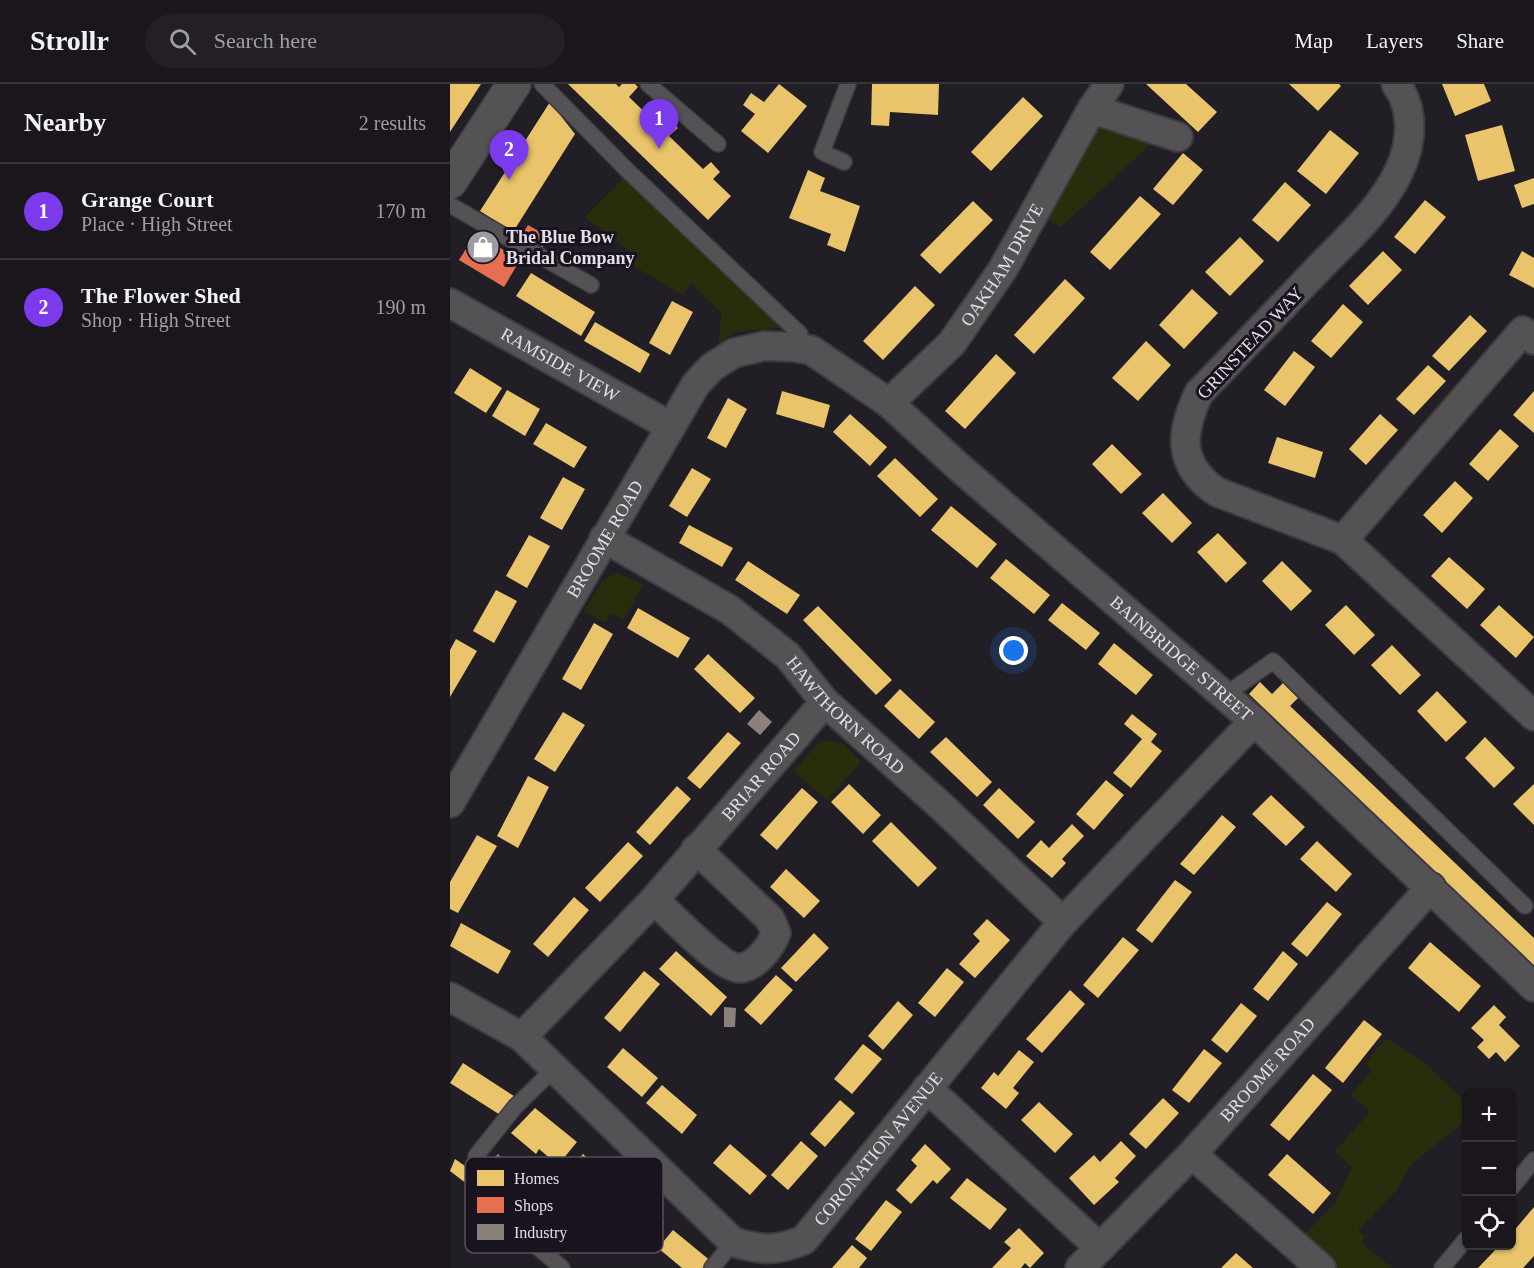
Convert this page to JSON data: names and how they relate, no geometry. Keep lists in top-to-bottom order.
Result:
{
  "streets": {
    "street": [
      "OAKHAM DRIVE",
      "GRINSTEAD WAY",
      "RAMSIDE VIEW",
      "BROOME ROAD",
      "BAINBRIDGE STREET",
      "HAWTHORN ROAD",
      "BRIAR ROAD",
      "CORONATION AVENUE"
    ]
  },
  "crossings": [
    ["OAKHAM DRIVE", "BAINBRIDGE STREET"],
    ["RAMSIDE VIEW", "BROOME ROAD"],
    ["BROOME ROAD", "BAINBRIDGE STREET"],
    ["BROOME ROAD", "HAWTHORN ROAD"],
    ["BAINBRIDGE STREET", "CORONATION AVENUE"],
    ["HAWTHORN ROAD", "BRIAR ROAD"],
    ["HAWTHORN ROAD", "CORONATION AVENUE"]
  ],
  "places": {
    "shop": ["The Blue Bow Bridal Company"]
  },
  "legend": ["Homes", "Shops", "Industry"],
  "page": {
    "header": "Strollr",
    "search": "Search here",
    "nav": ["Map", "Layers", "Share"],
    "heading": ["Nearby", "2 results"],
    "pins": ["1", "2"],
    "list": [
      {
        "mark": "1",
        "name": "Grange Court",
        "note": "Place · High Street",
        "value": "170 m"
      },
      {
        "mark": "2",
        "name": "The Flower Shed",
        "note": "Shop · High Street",
        "value": "190 m"
      }
    ],
    "map_buttons": ["+", "−"]
  }
}
